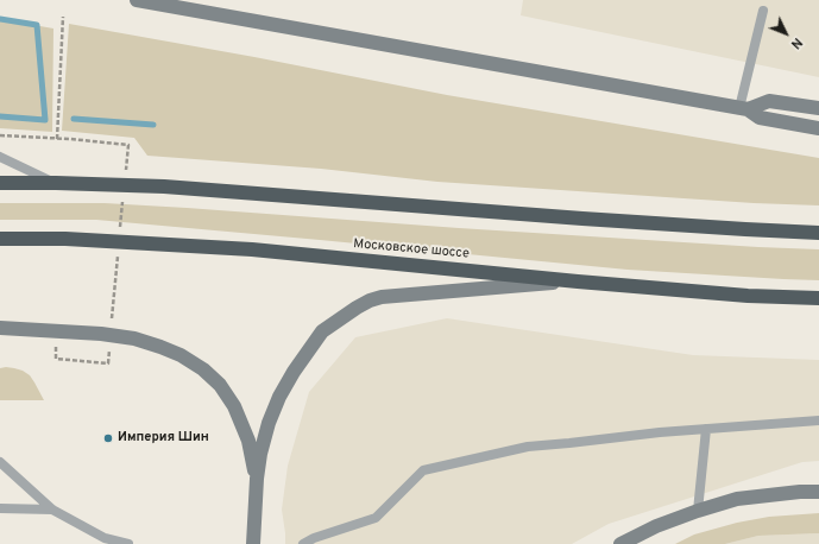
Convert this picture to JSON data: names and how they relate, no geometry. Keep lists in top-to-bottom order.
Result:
{
  "streets": {
    "highway": ["Московское шоссе"]
  },
  "places": ["Империя Шин"],
  "north": "bottom right"
}
